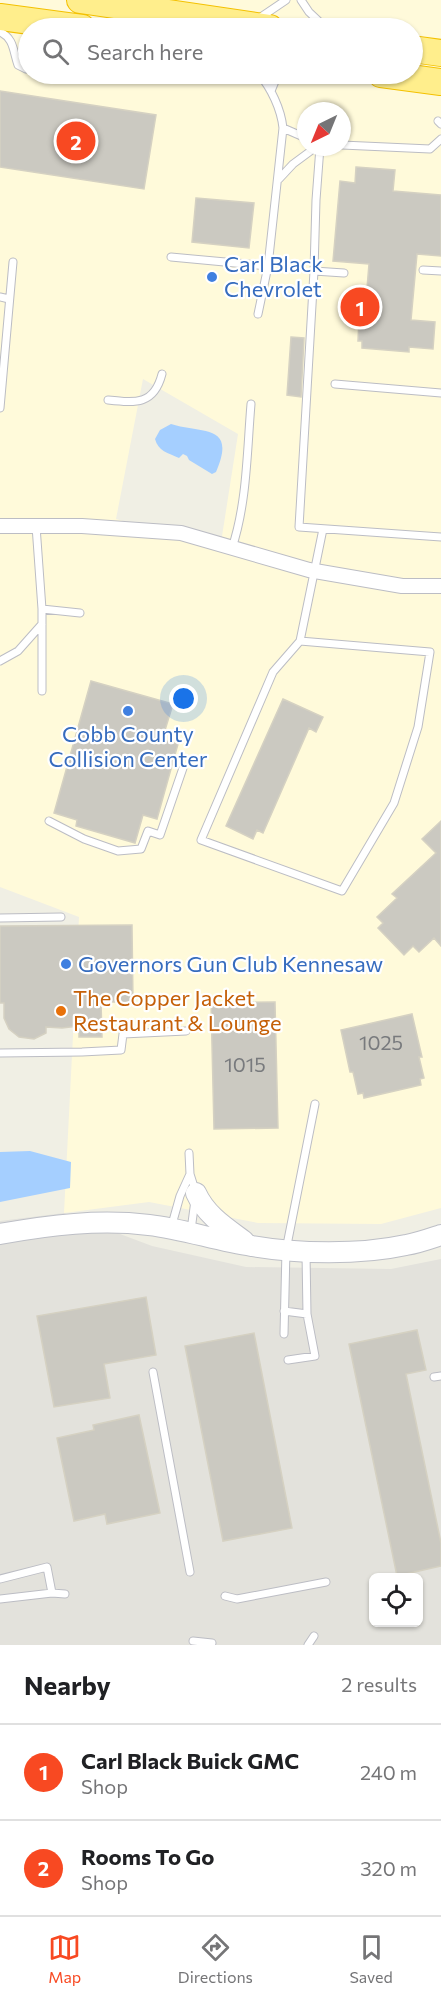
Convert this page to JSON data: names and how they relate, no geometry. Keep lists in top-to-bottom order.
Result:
{
  "places": [
    "Carl Black Chevrolet",
    "Cobb County Collision Center",
    "Governors Gun Club Kennesaw",
    "The Copper Jacket Restaurant & Lounge"
  ],
  "house_numbers": ["1025", "1015"],
  "north": "bottom left",
  "page": {
    "search": "Search here",
    "pins": ["2", "1"],
    "heading": ["Nearby", "2 results"],
    "list": [
      {
        "mark": "1",
        "name": "Carl Black Buick GMC",
        "note": "Shop",
        "value": "240 m"
      },
      {
        "mark": "2",
        "name": "Rooms To Go",
        "note": "Shop",
        "value": "320 m"
      }
    ],
    "nav": ["Map", "Directions", "Saved"]
  }
}
